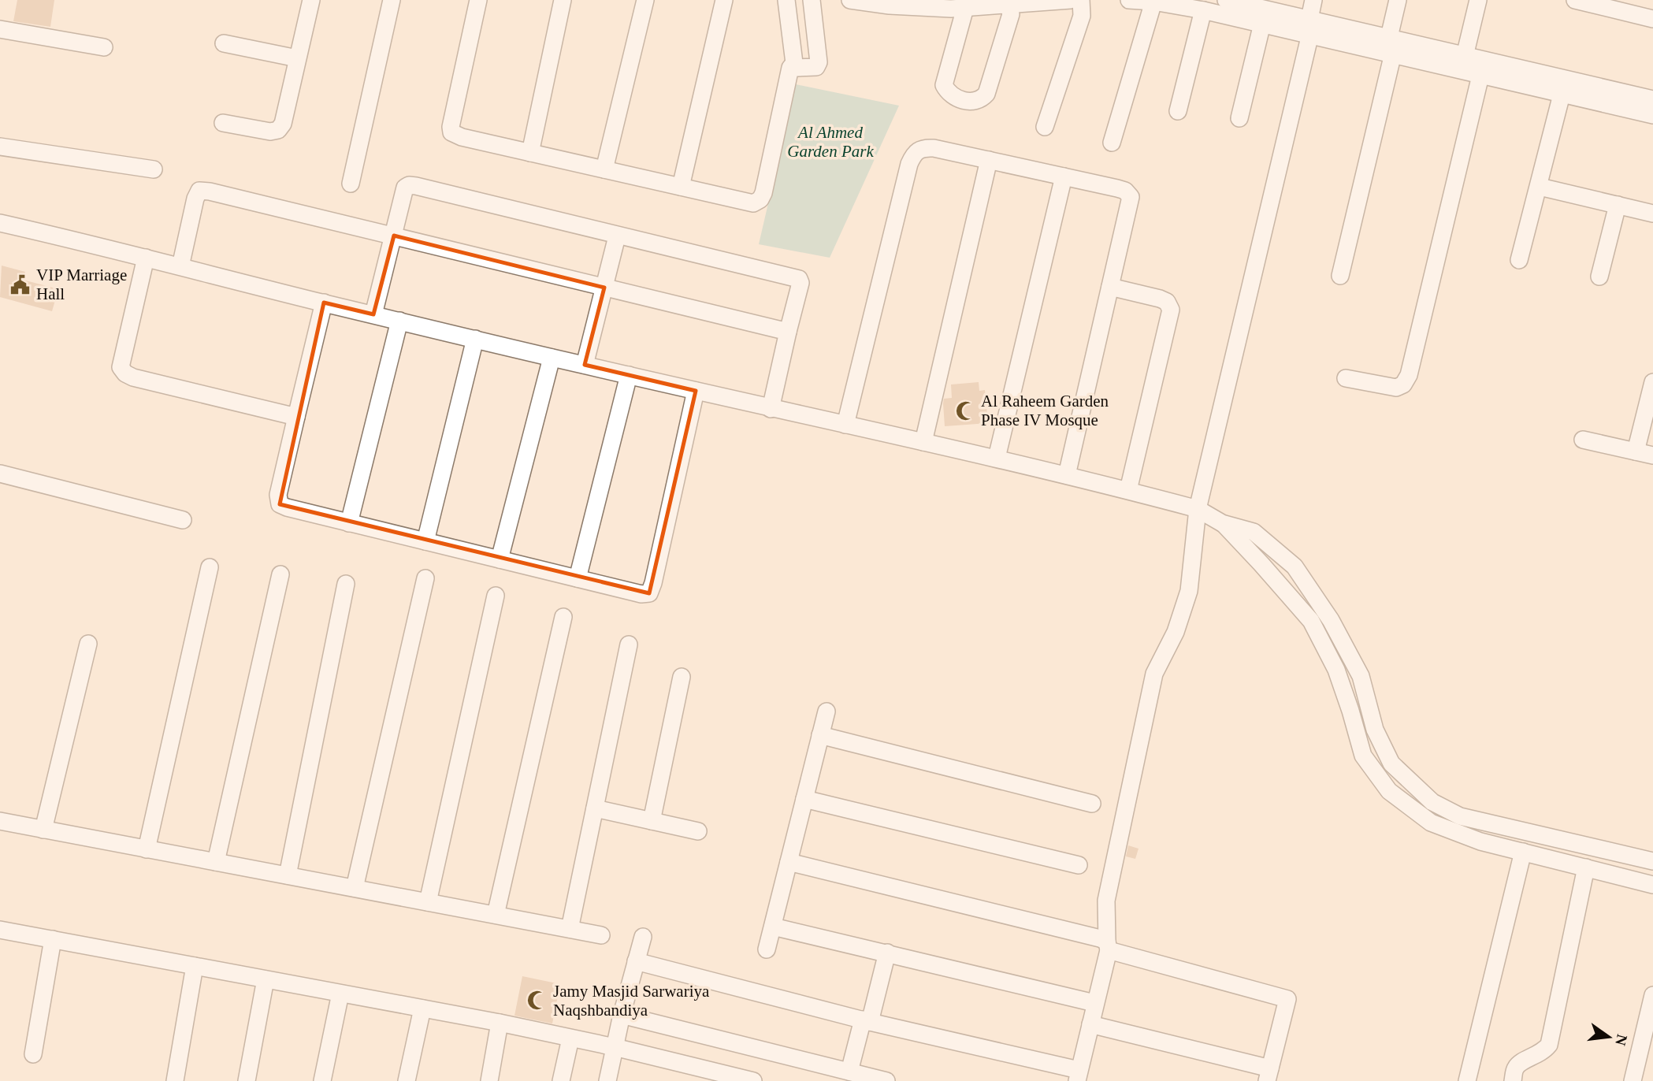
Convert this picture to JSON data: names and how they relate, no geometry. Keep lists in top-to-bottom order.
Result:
{
  "parks": ["Al Ahmed Garden Park"],
  "places": {
    "public building": ["VIP Marriage Hall"],
    "mosque": ["Al Raheem Garden Phase IV Mosque", "Jamy Masjid Sarwariya Naqshbandiya"]
  },
  "north": "right"
}
